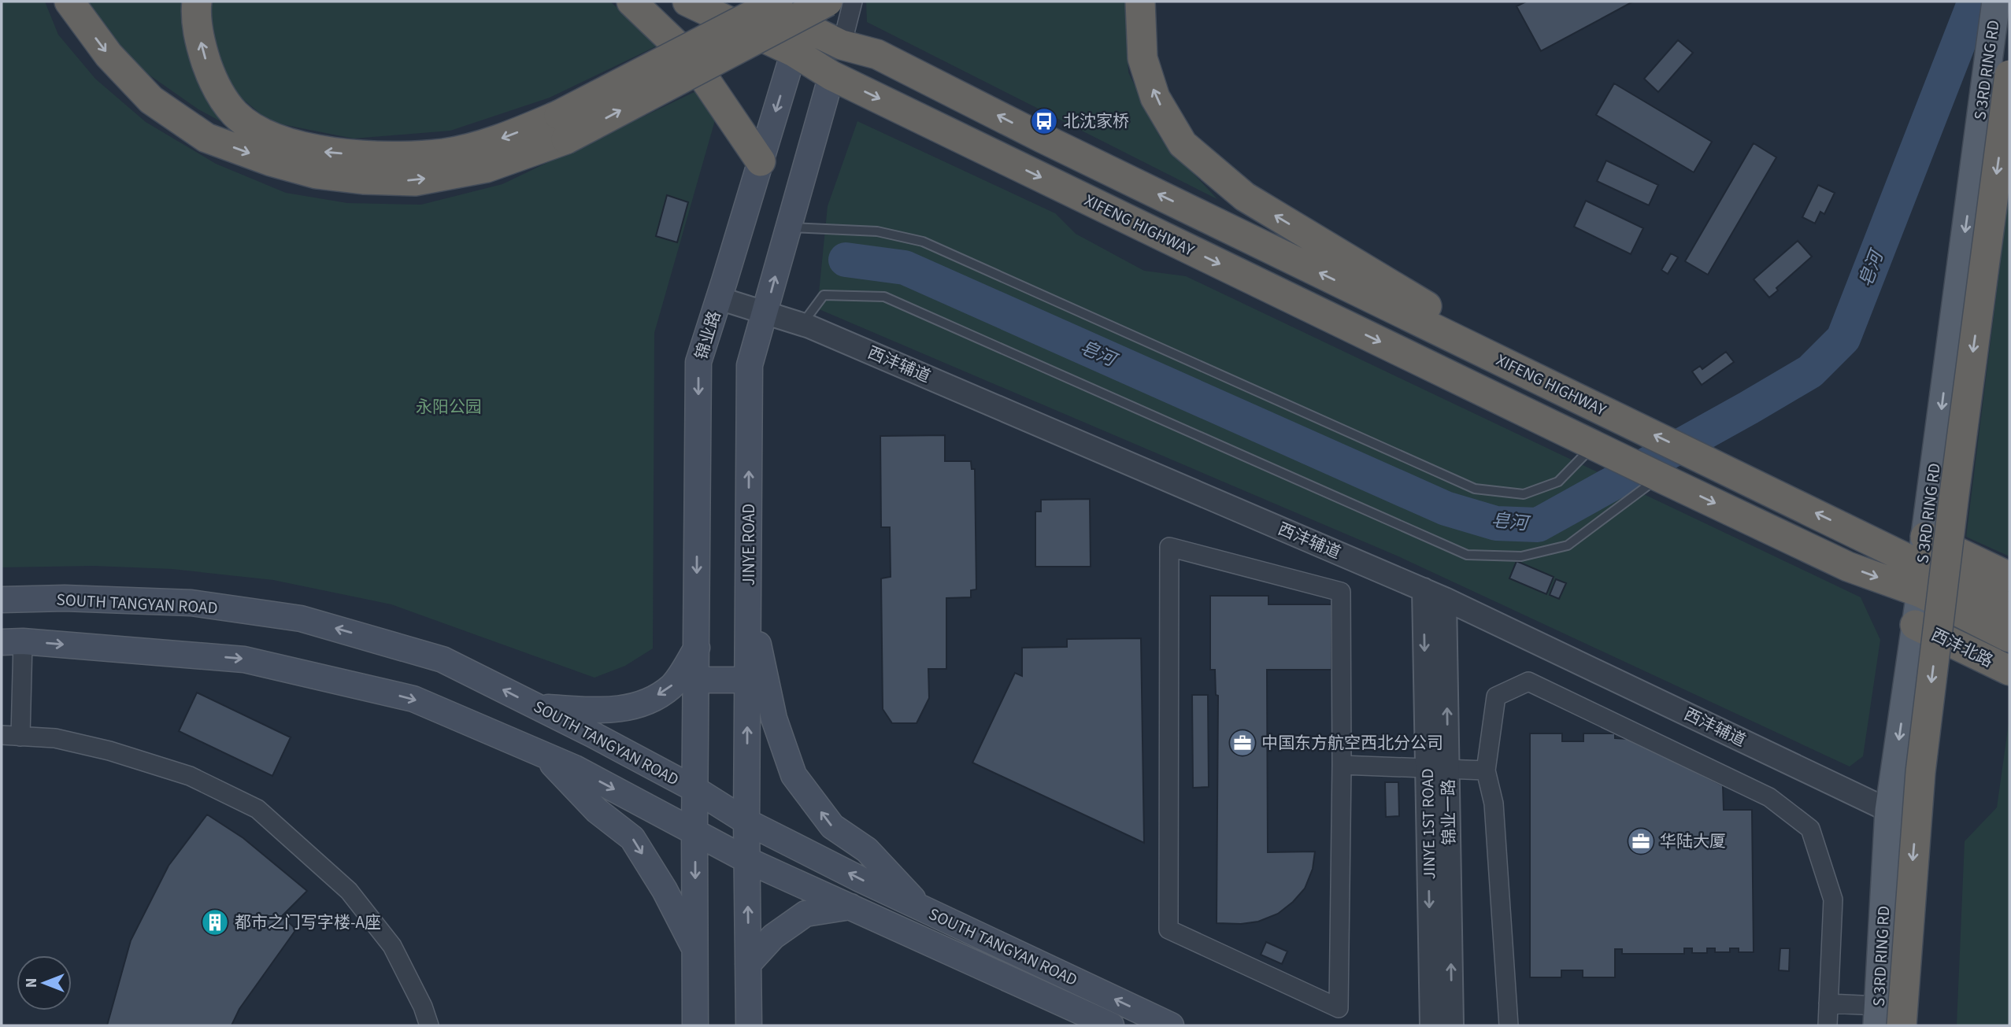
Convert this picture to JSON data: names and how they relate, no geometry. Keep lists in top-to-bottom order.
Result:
{
  "streets": {
    "highway": ["S 3RD RING RD", "XIFENG HIGHWAY", "西沣北路"],
    "main road": ["锦业路", "JINYE ROAD", "SOUTH TANGYAN ROAD"],
    "street": ["西沣辅道", "锦业一路", "JINYE 1ST ROAD"]
  },
  "crossings": [
    ["S 3RD RING RD", "XIFENG HIGHWAY"],
    ["S 3RD RING RD", "西沣辅道"],
    ["S 3RD RING RD", "西沣北路"],
    ["XIFENG HIGHWAY", "锦业路"],
    ["XIFENG HIGHWAY", "JINYE ROAD"],
    ["锦业路", "西沣辅道"],
    ["西沣辅道", "JINYE ROAD"],
    ["西沣辅道", "锦业一路"],
    ["西沣辅道", "JINYE 1ST ROAD"],
    ["JINYE ROAD", "SOUTH TANGYAN ROAD"],
    ["锦业一路", "JINYE 1ST ROAD"]
  ],
  "one_way": ["S 3RD RING RD", "锦业路"],
  "water": ["皂河"],
  "parks": ["永阳公园"],
  "places": {
    "bus stop": ["北沈家桥"],
    "office": ["中国东方航空西北分公司", "华陆大厦"],
    "building": ["都市之门写字楼-A座"]
  },
  "north": "left"
}
